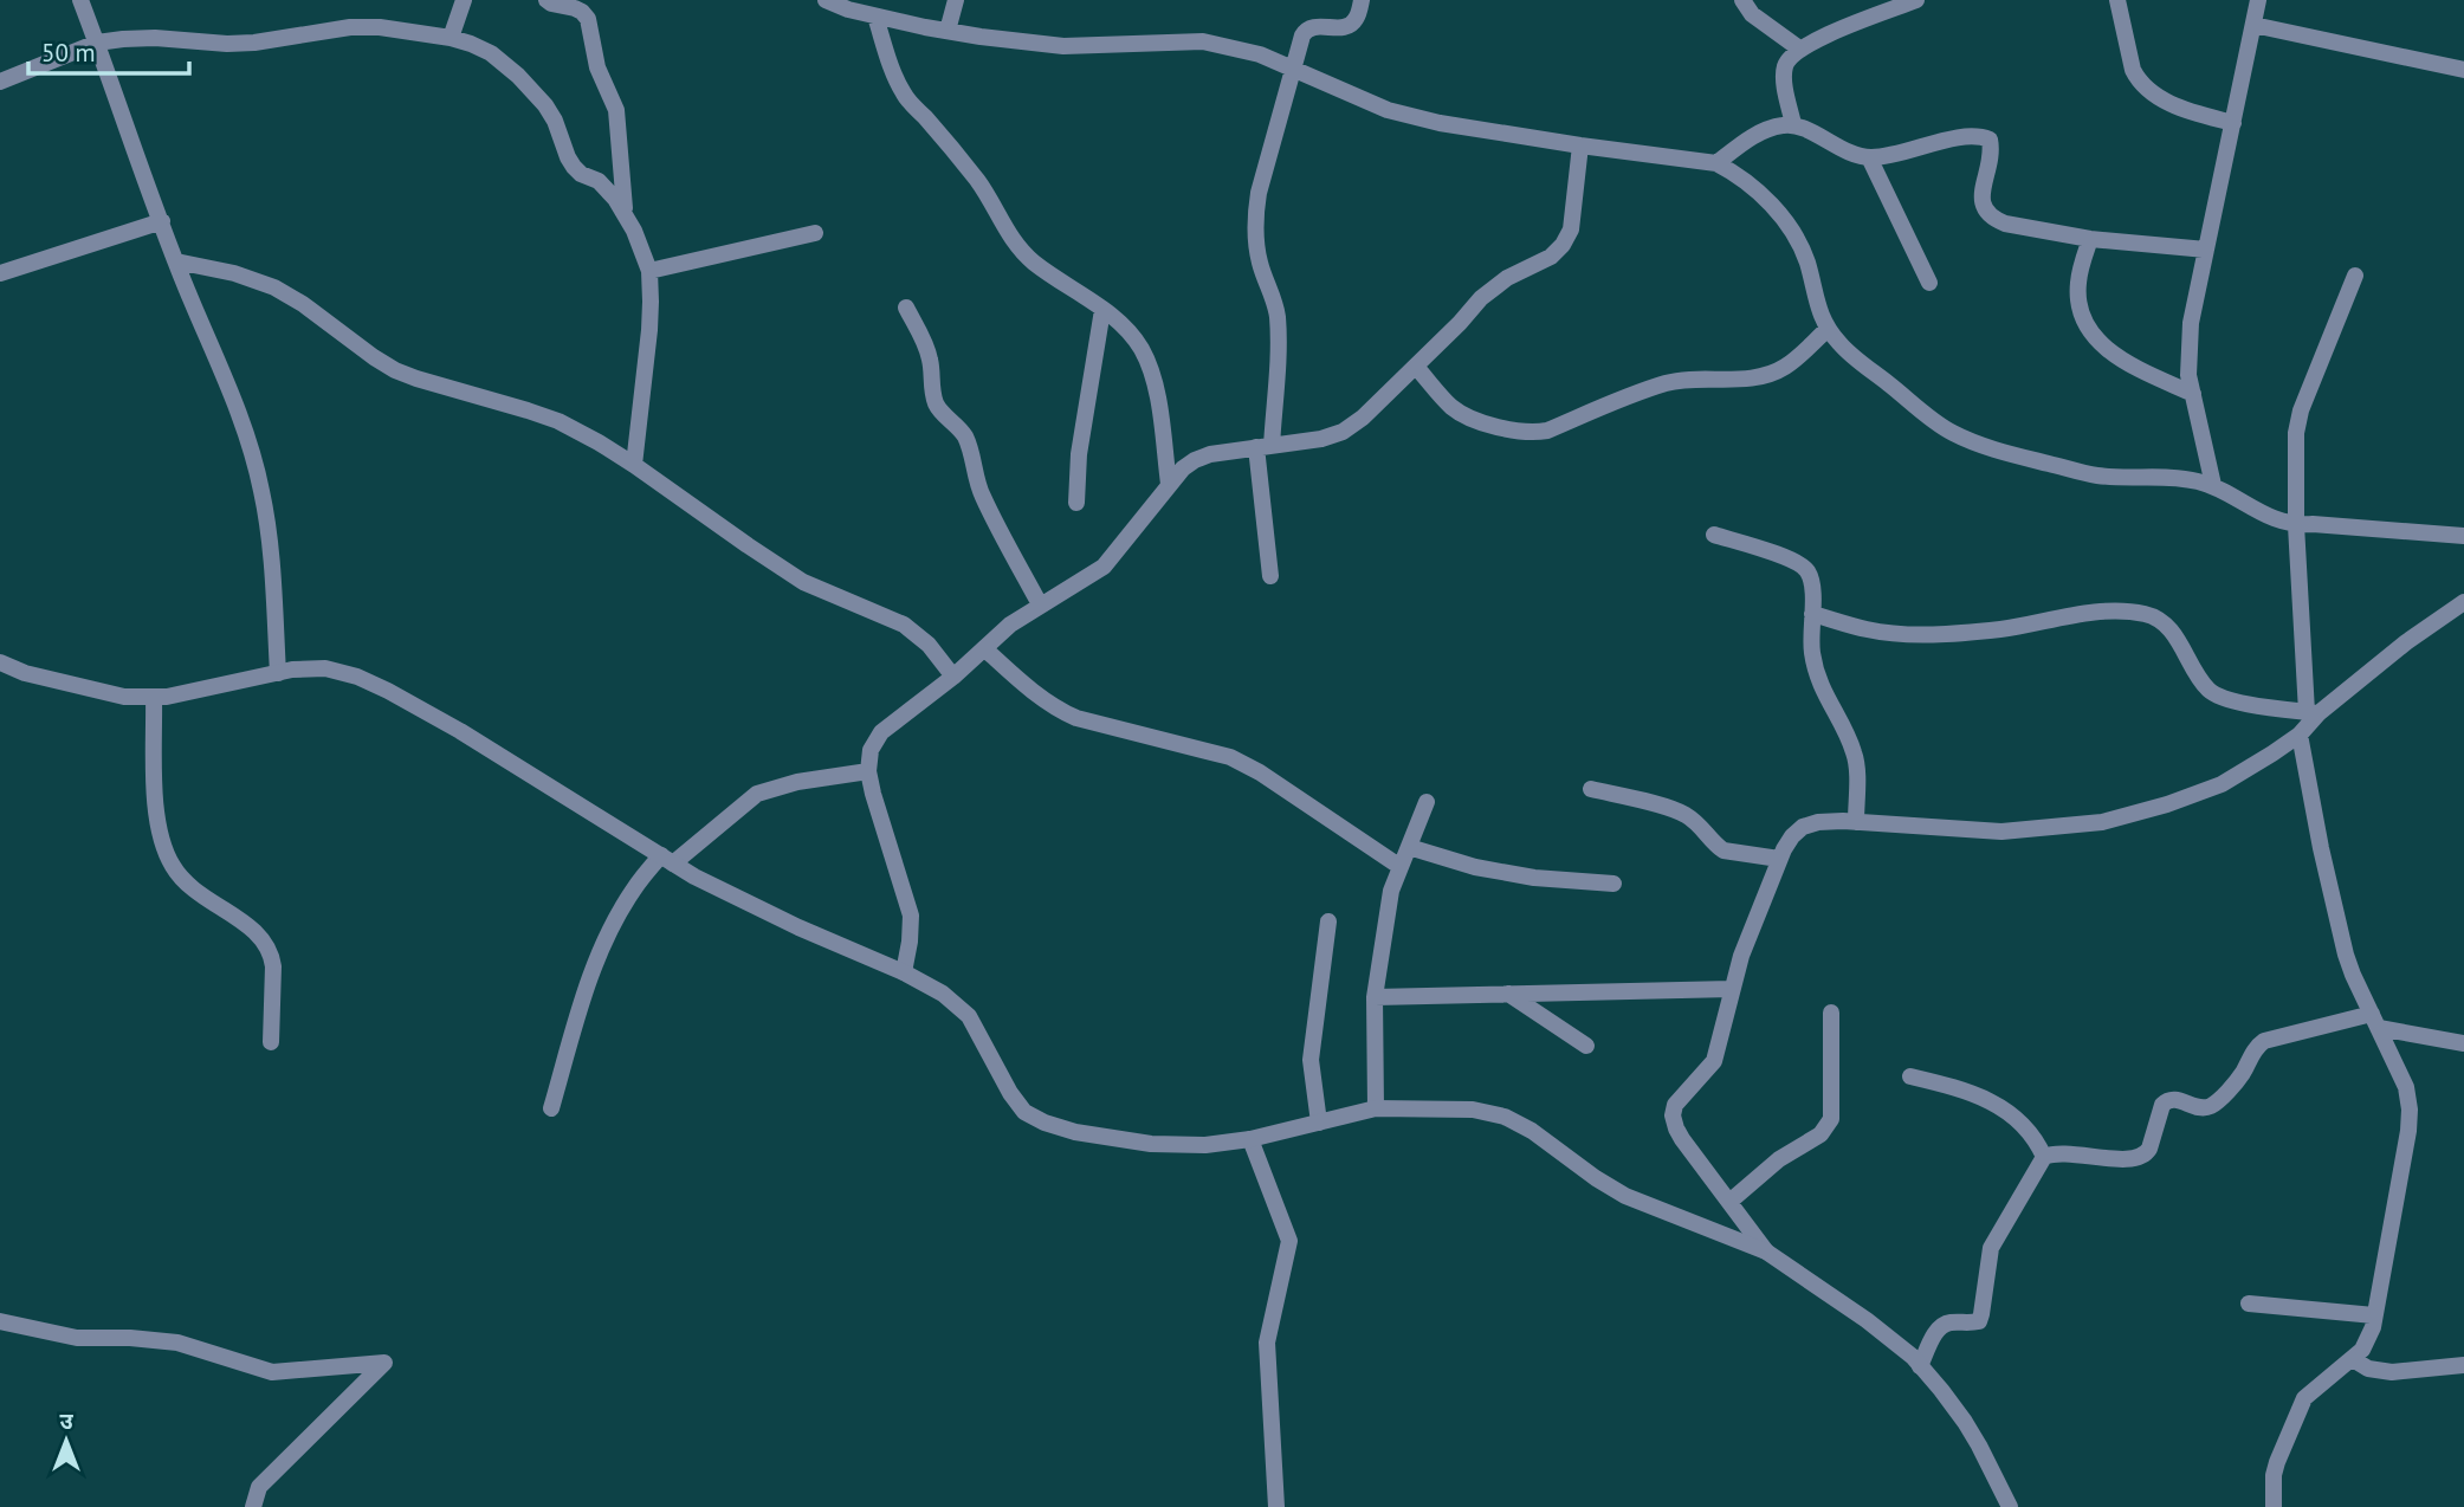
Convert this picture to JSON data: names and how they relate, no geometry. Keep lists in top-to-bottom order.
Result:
{
  "scale_bar": "50 m",
  "north": "top"
}
